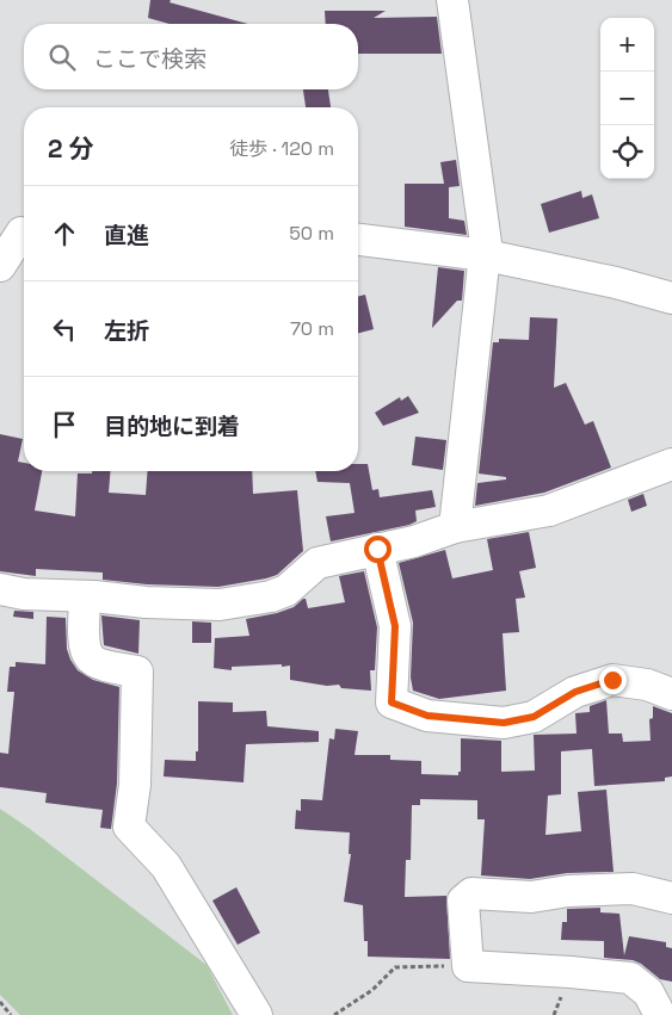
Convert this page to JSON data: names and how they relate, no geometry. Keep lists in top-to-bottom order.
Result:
{
  "page": {
    "map_buttons": ["+", "−"],
    "search": "ここで検索",
    "heading": ["2 分", "徒歩 · 120 m"],
    "list": [
      ["直進", "50 m"],
      ["左折", "70 m"],
      "目的地に到着"
    ]
  }
}
